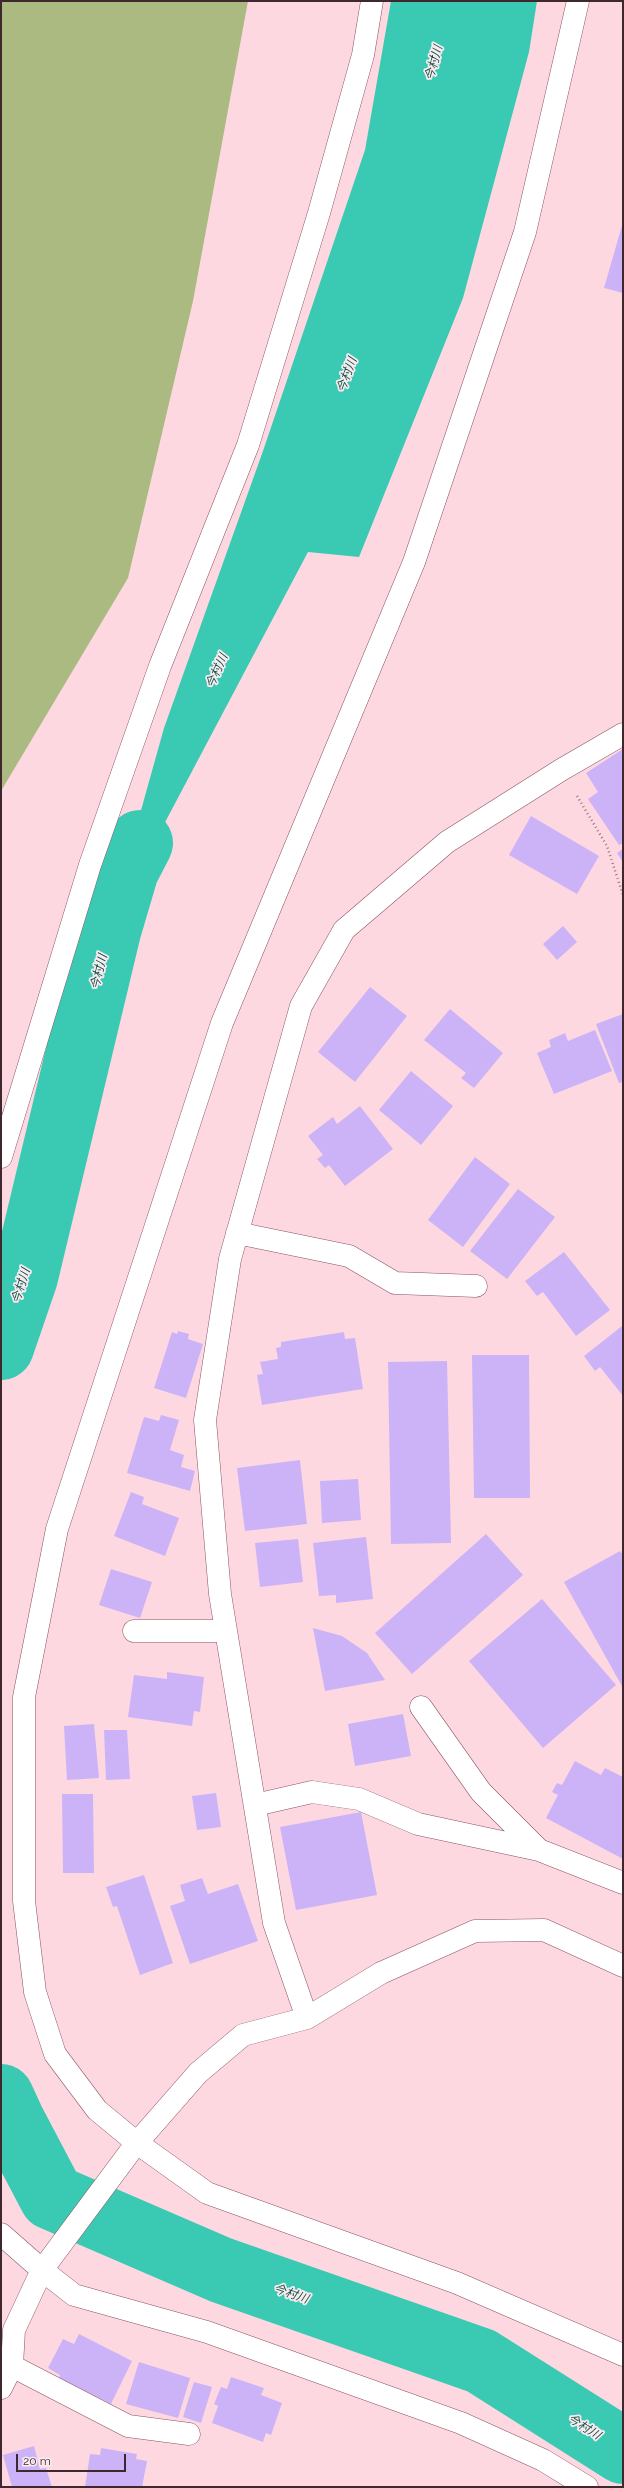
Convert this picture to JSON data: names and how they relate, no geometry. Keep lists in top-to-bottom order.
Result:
{
  "water": ["今村川"],
  "scale_bar": "20 m"
}
